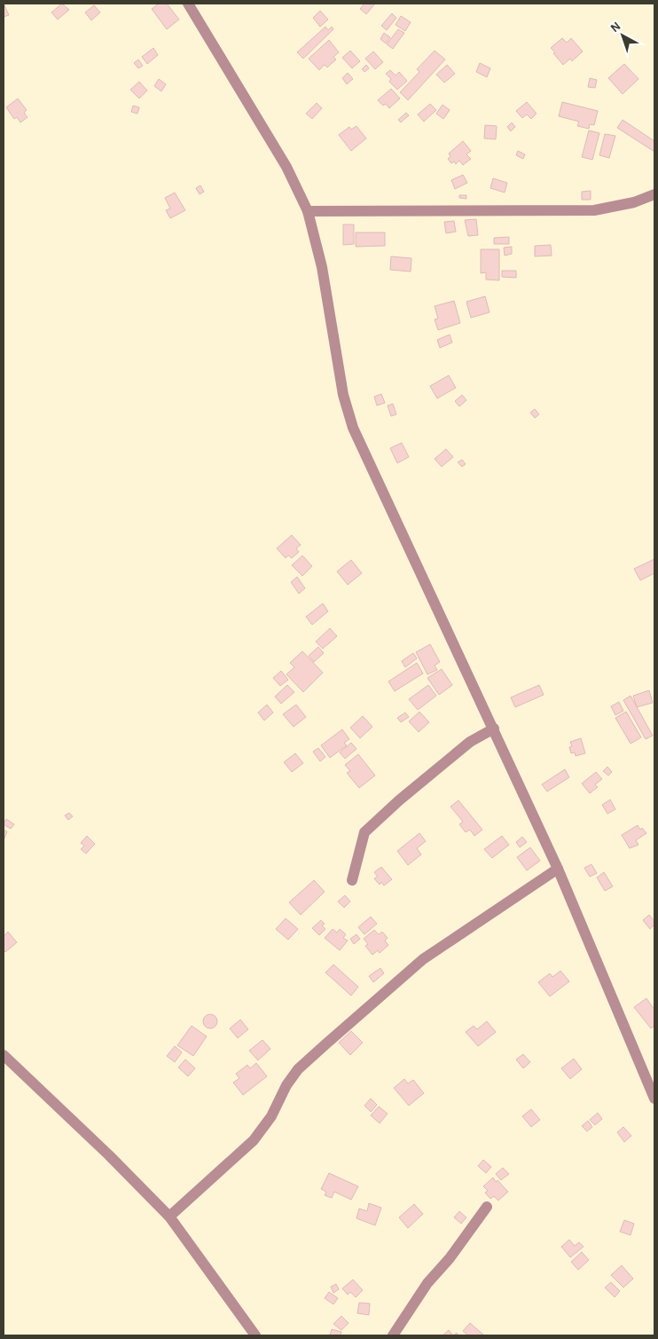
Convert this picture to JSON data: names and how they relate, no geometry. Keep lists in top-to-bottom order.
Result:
{
  "north": "top left"
}
